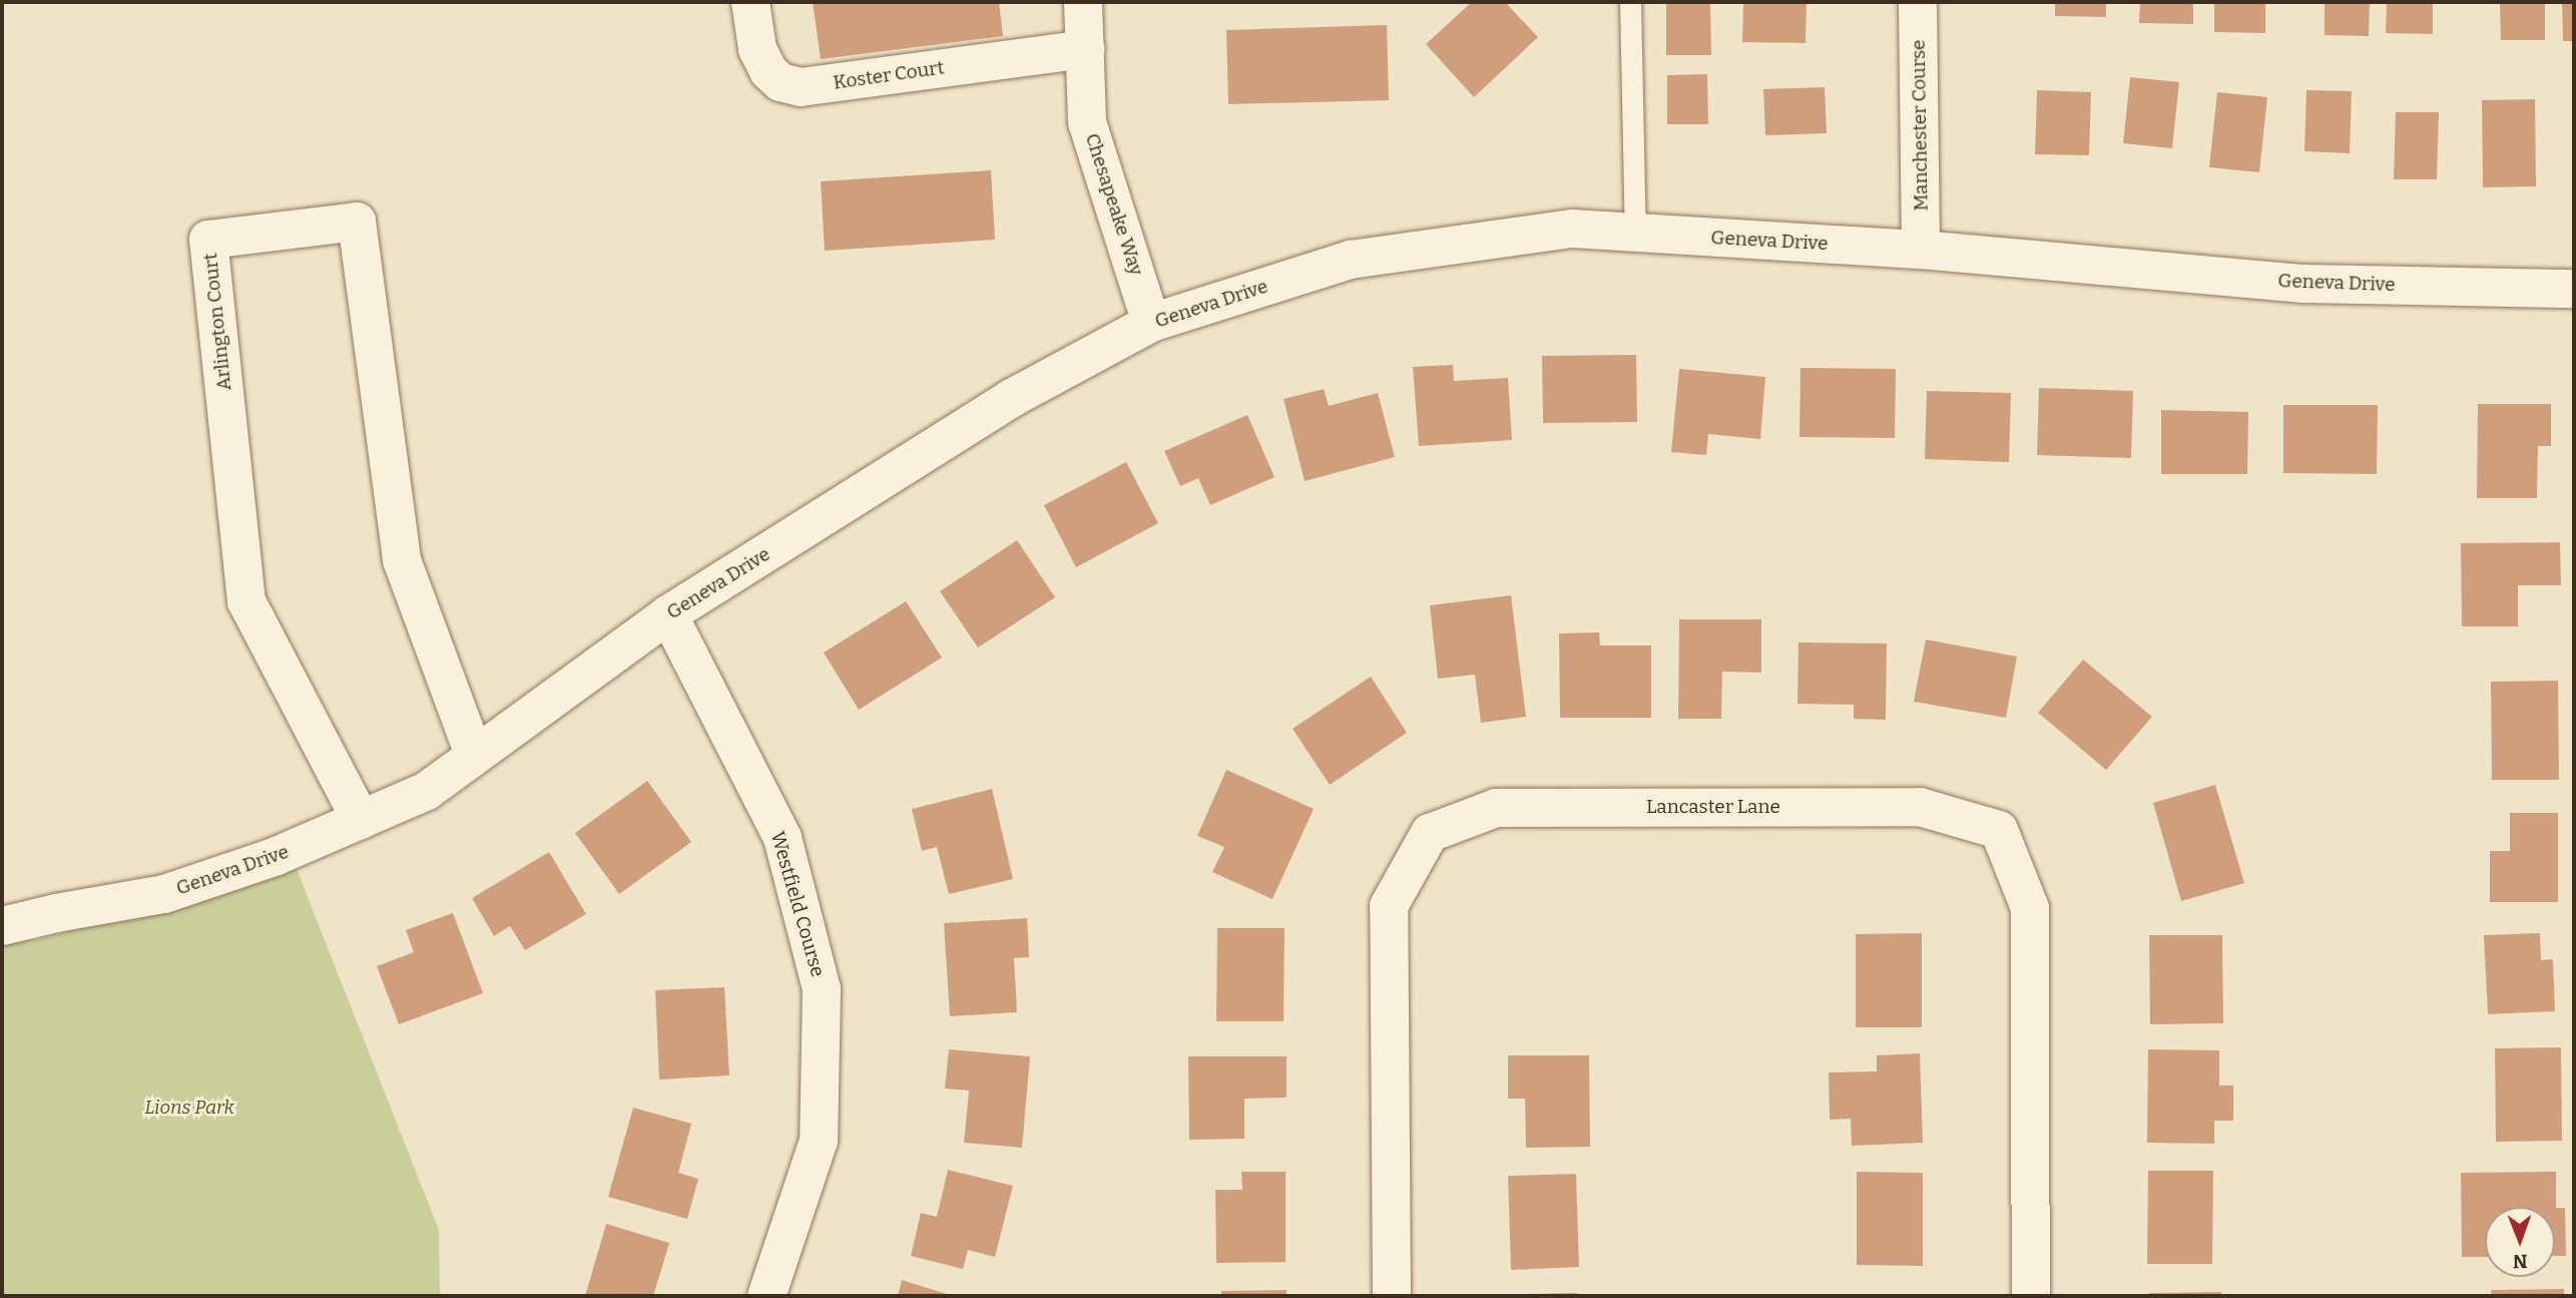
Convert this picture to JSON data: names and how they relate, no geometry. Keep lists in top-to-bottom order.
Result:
{
  "streets": {
    "street": [
      "Koster Court",
      "Manchester Course",
      "Chesapeake Way",
      "Geneva Drive",
      "Arlington Court",
      "Lancaster Lane",
      "Westfield Course"
    ]
  },
  "crossings": [
    ["Koster Court", "Chesapeake Way"],
    ["Manchester Course", "Geneva Drive"],
    ["Chesapeake Way", "Geneva Drive"],
    ["Geneva Drive", "Arlington Court"],
    ["Geneva Drive", "Westfield Course"]
  ],
  "parks": ["Lions Park"],
  "north": "bottom"
}
